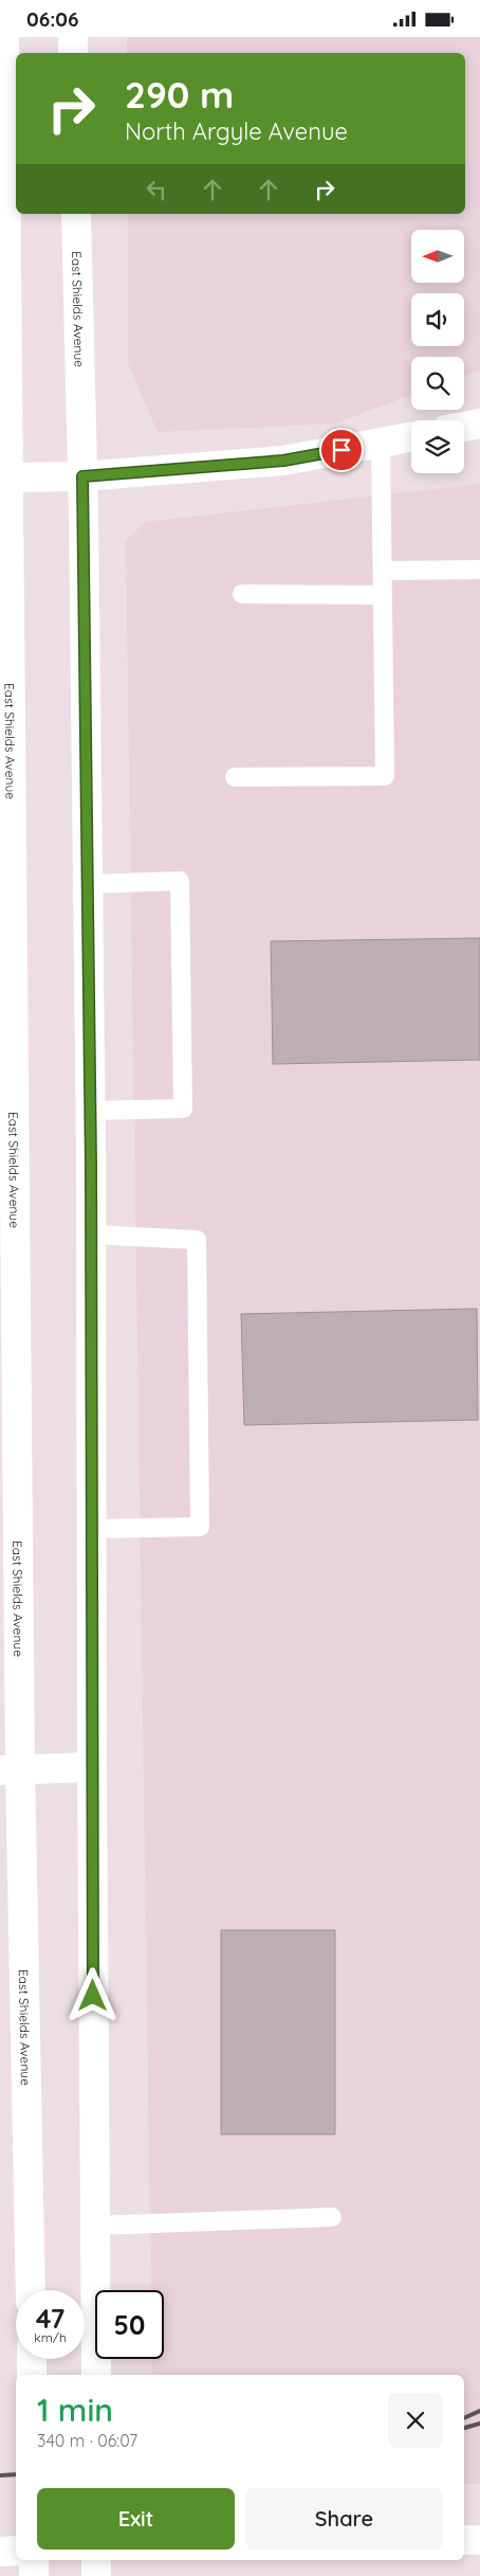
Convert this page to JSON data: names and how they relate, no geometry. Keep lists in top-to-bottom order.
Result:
{
  "streets": {
    "main road": ["East Shields Avenue"]
  },
  "north": "left",
  "page": {
    "status": "06:06",
    "turn": ["290 m", "North Argyle Avenue"],
    "speed": "47 km/h",
    "limit": "50",
    "heading": ["1 min", "340 m · 06:07"],
    "buttons": ["Exit", "Share"]
  }
}
